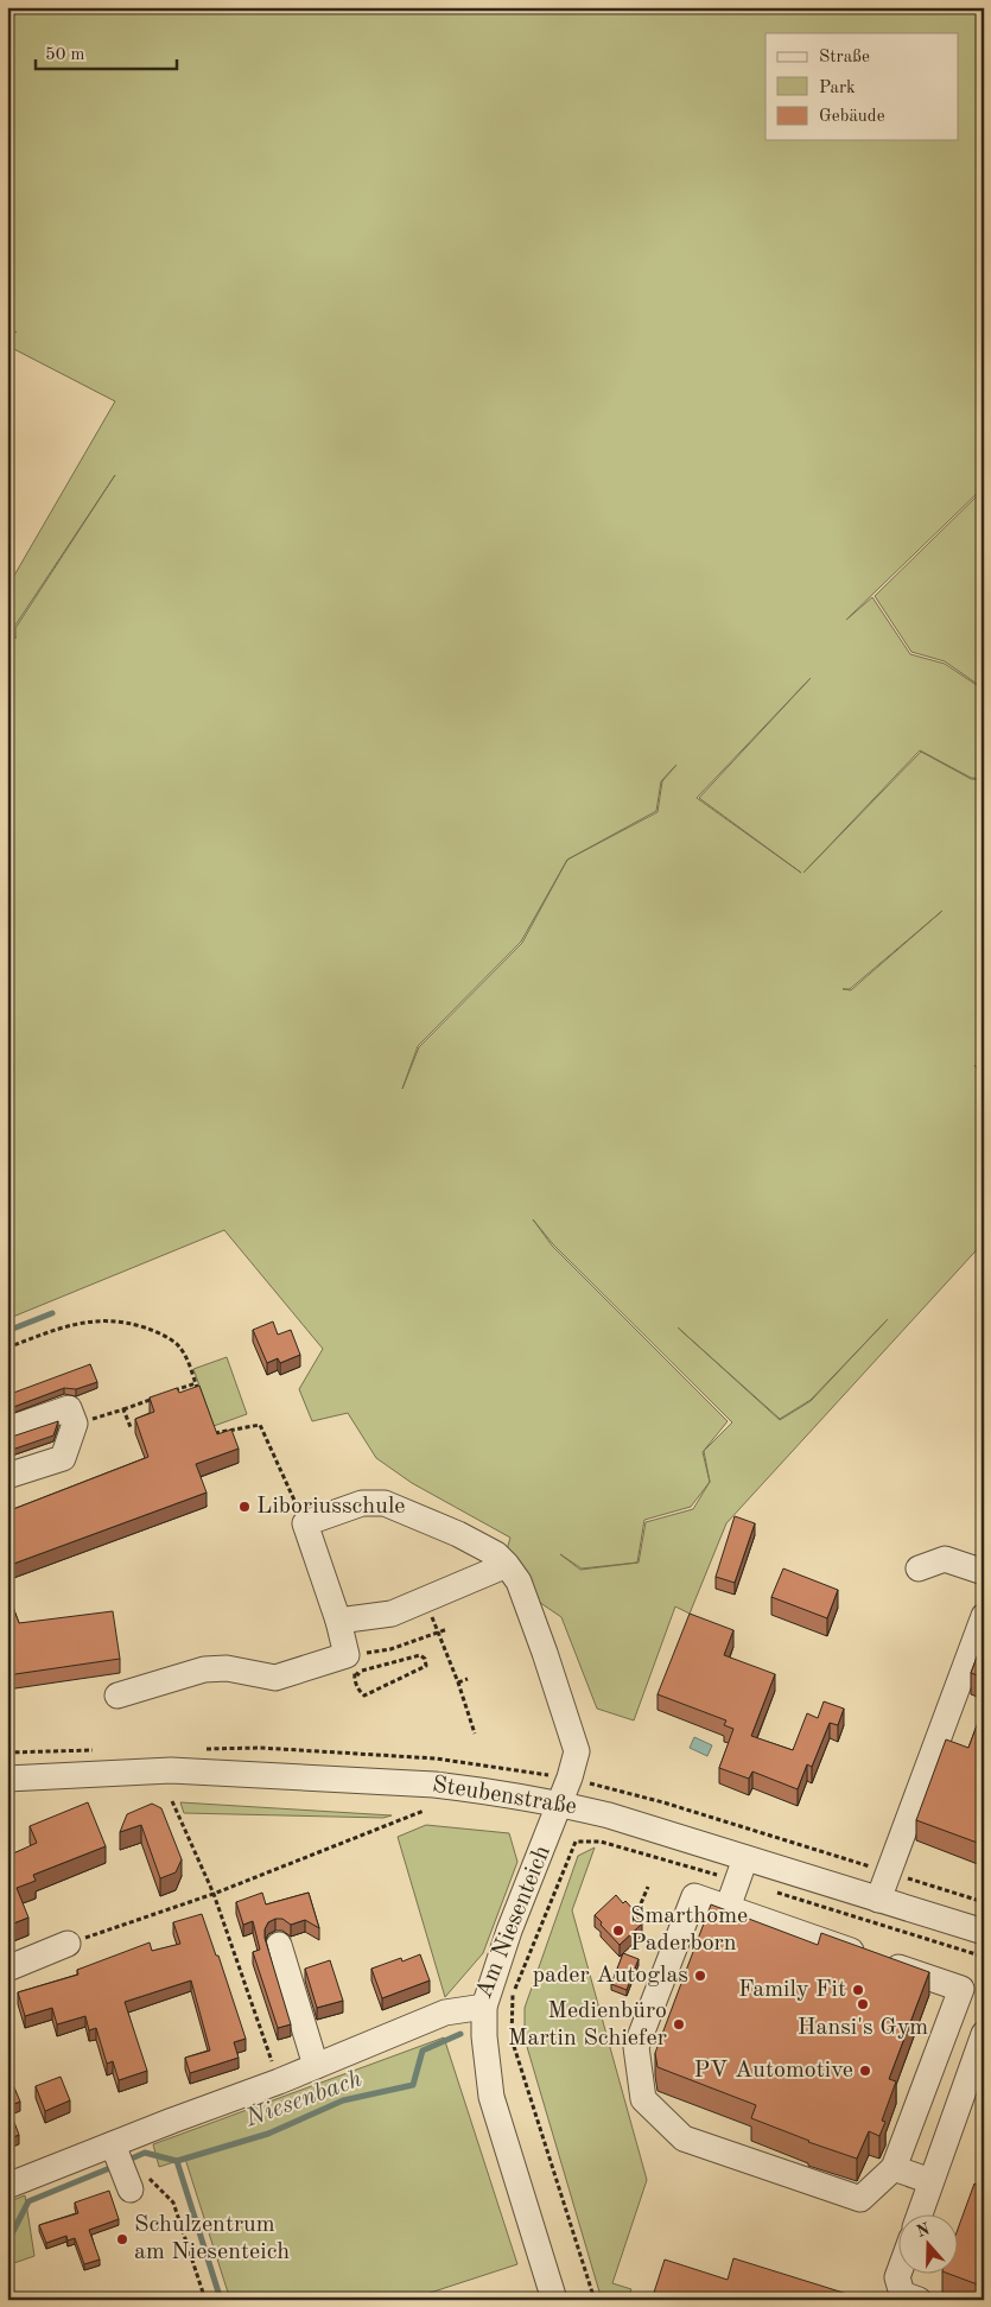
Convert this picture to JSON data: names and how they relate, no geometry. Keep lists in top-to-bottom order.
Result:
{
  "streets": {
    "street": ["Steubenstraße", "Am Niesenteich"]
  },
  "crossings": [
    ["Steubenstraße", "Am Niesenteich"]
  ],
  "water": ["Niesenbach"],
  "places": [
    "Liboriusschule",
    "Smarthome Paderborn",
    "pader Autoglas",
    "Family Fit",
    "Hansi's Gym",
    "Medienbüro Martin Schiefer",
    "PV Automotive",
    "Schulzentrum am Niesenteich"
  ],
  "legend": ["Straße", "Park", "Gebäude"],
  "scale_bar": "50 m",
  "north": "top"
}
